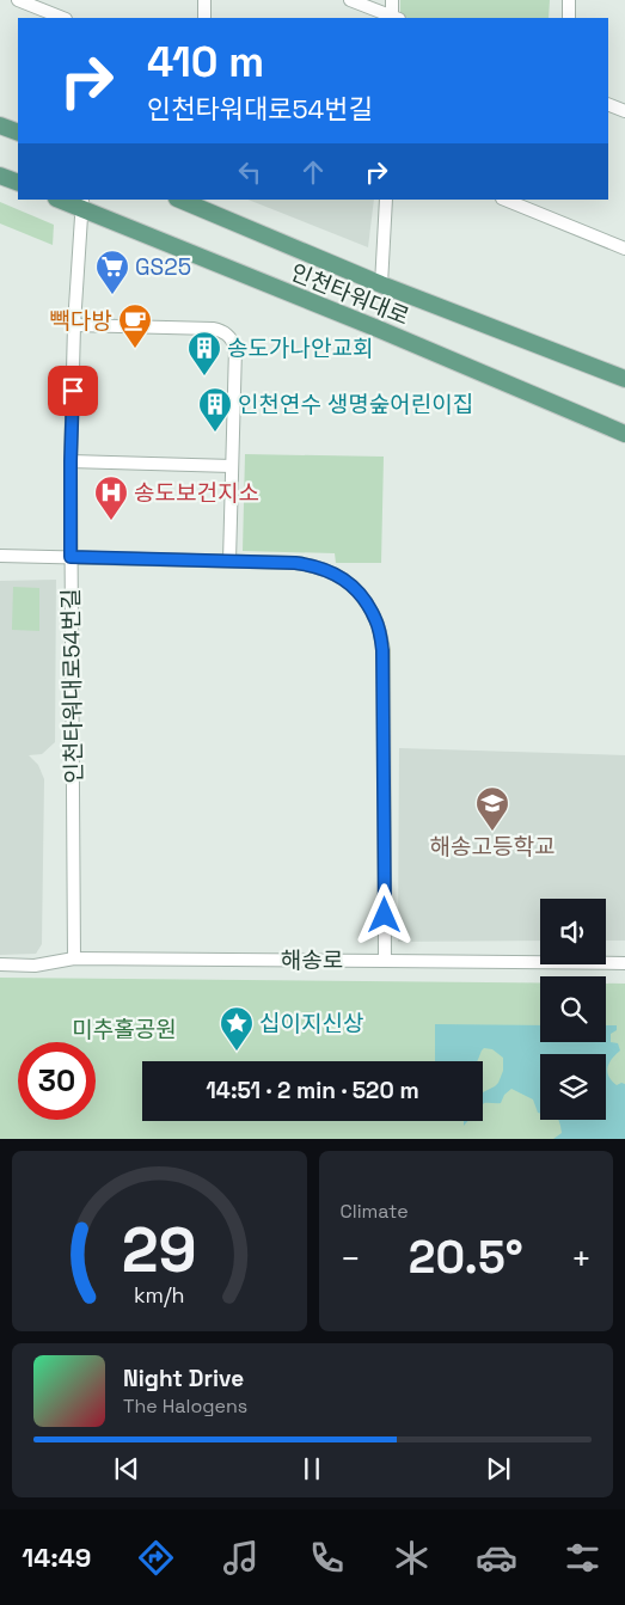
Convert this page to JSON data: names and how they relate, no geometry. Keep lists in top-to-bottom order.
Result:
{
  "streets": {
    "main road": ["인천타워대로"],
    "street": ["인천타워대로54번길", "해송로"]
  },
  "crossings": [
    ["인천타워대로", "인천타워대로54번길"],
    ["인천타워대로54번길", "해송로"]
  ],
  "parks": ["미추홀공원"],
  "places": {
    "supermarket": ["GS25"],
    "cafe": ["빽다방"],
    "building": ["송도가나안교회", "인천연수 생명숲어린이집"],
    "hospital": ["송도보건지소"],
    "school or university": ["해송고등학교"],
    "place": ["십이지신상"]
  },
  "page": {
    "turn": ["410 m", "인천타워대로54번길"],
    "limit": "30",
    "trip": "14:51 · 2 min · 520 m",
    "tile": "Climate",
    "heat": ["−", "20.5°", "+"],
    "song": ["Night Drive", "The Halogens"],
    "tabs": "14:49",
    "gauge": ["29", "km/h"]
  }
}
